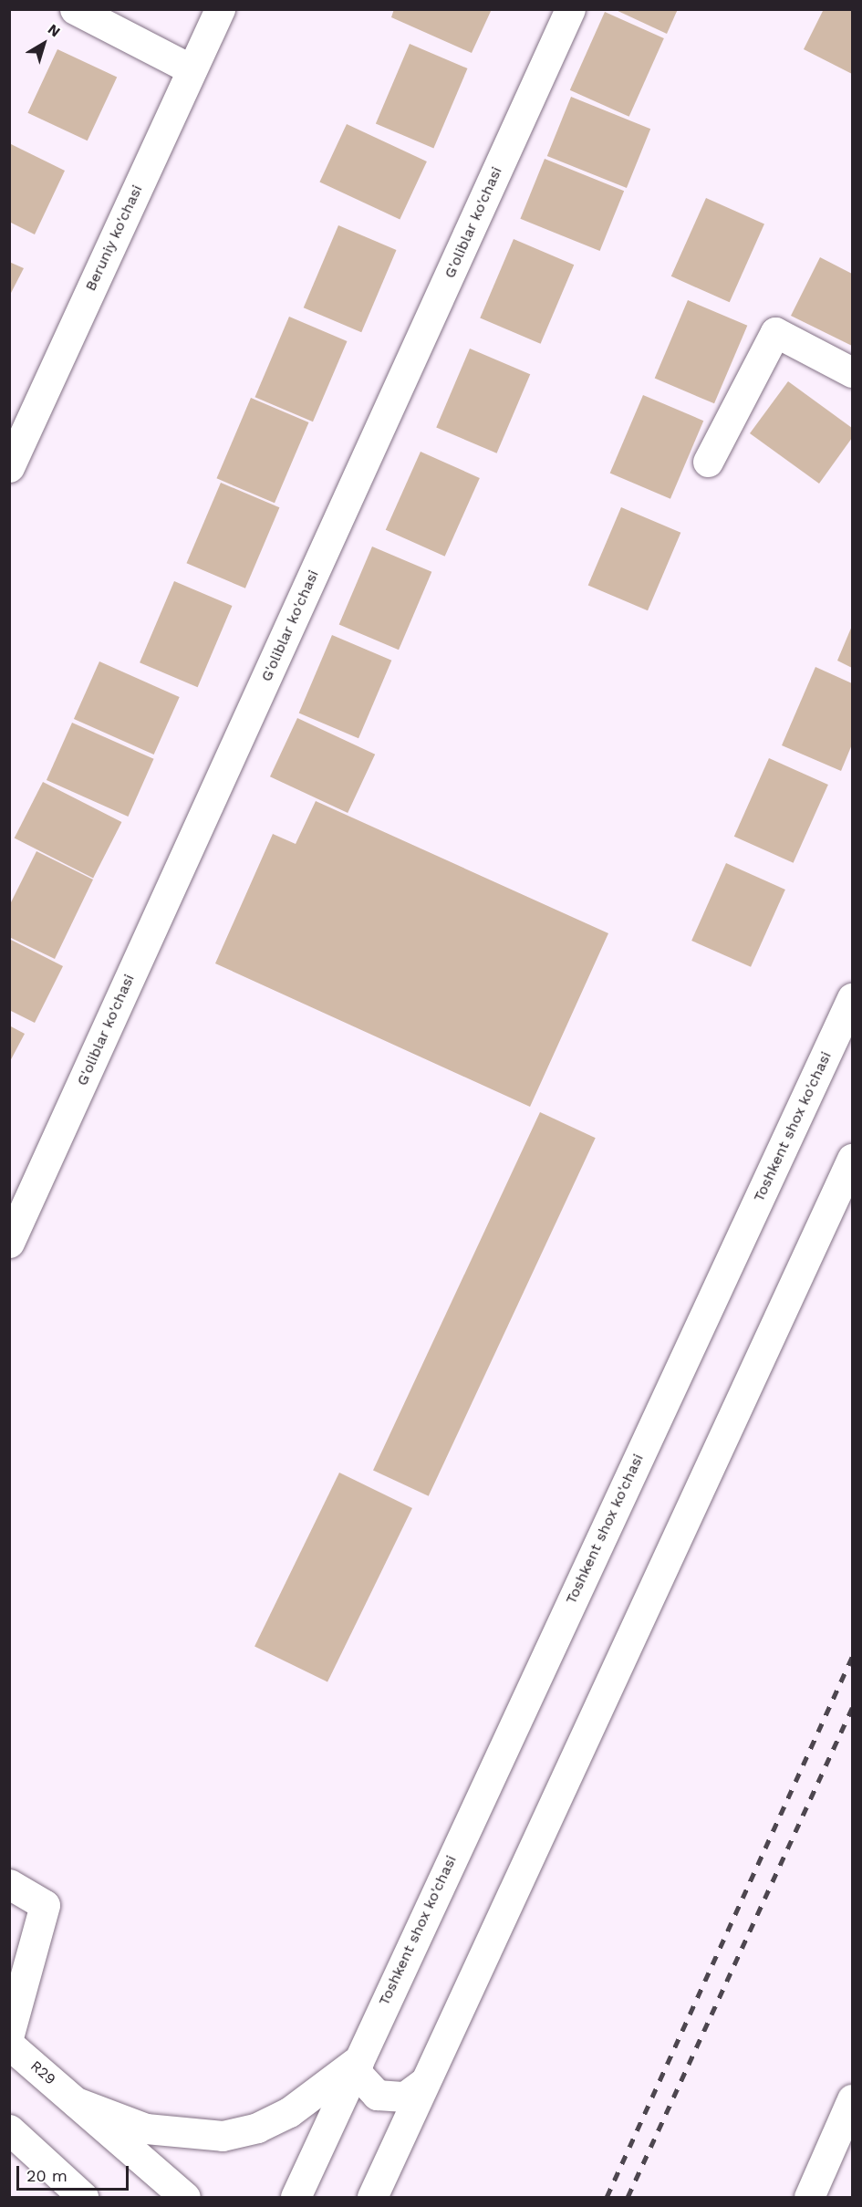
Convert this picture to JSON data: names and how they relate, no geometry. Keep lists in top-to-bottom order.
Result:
{
  "streets": {
    "main road": [
      "G'oliblar ko'chasi",
      "Beruniy ko'chasi",
      "Toshkent shox ko'chasi",
      "R29"
    ]
  },
  "scale_bar": "20 m",
  "north": "top right"
}
